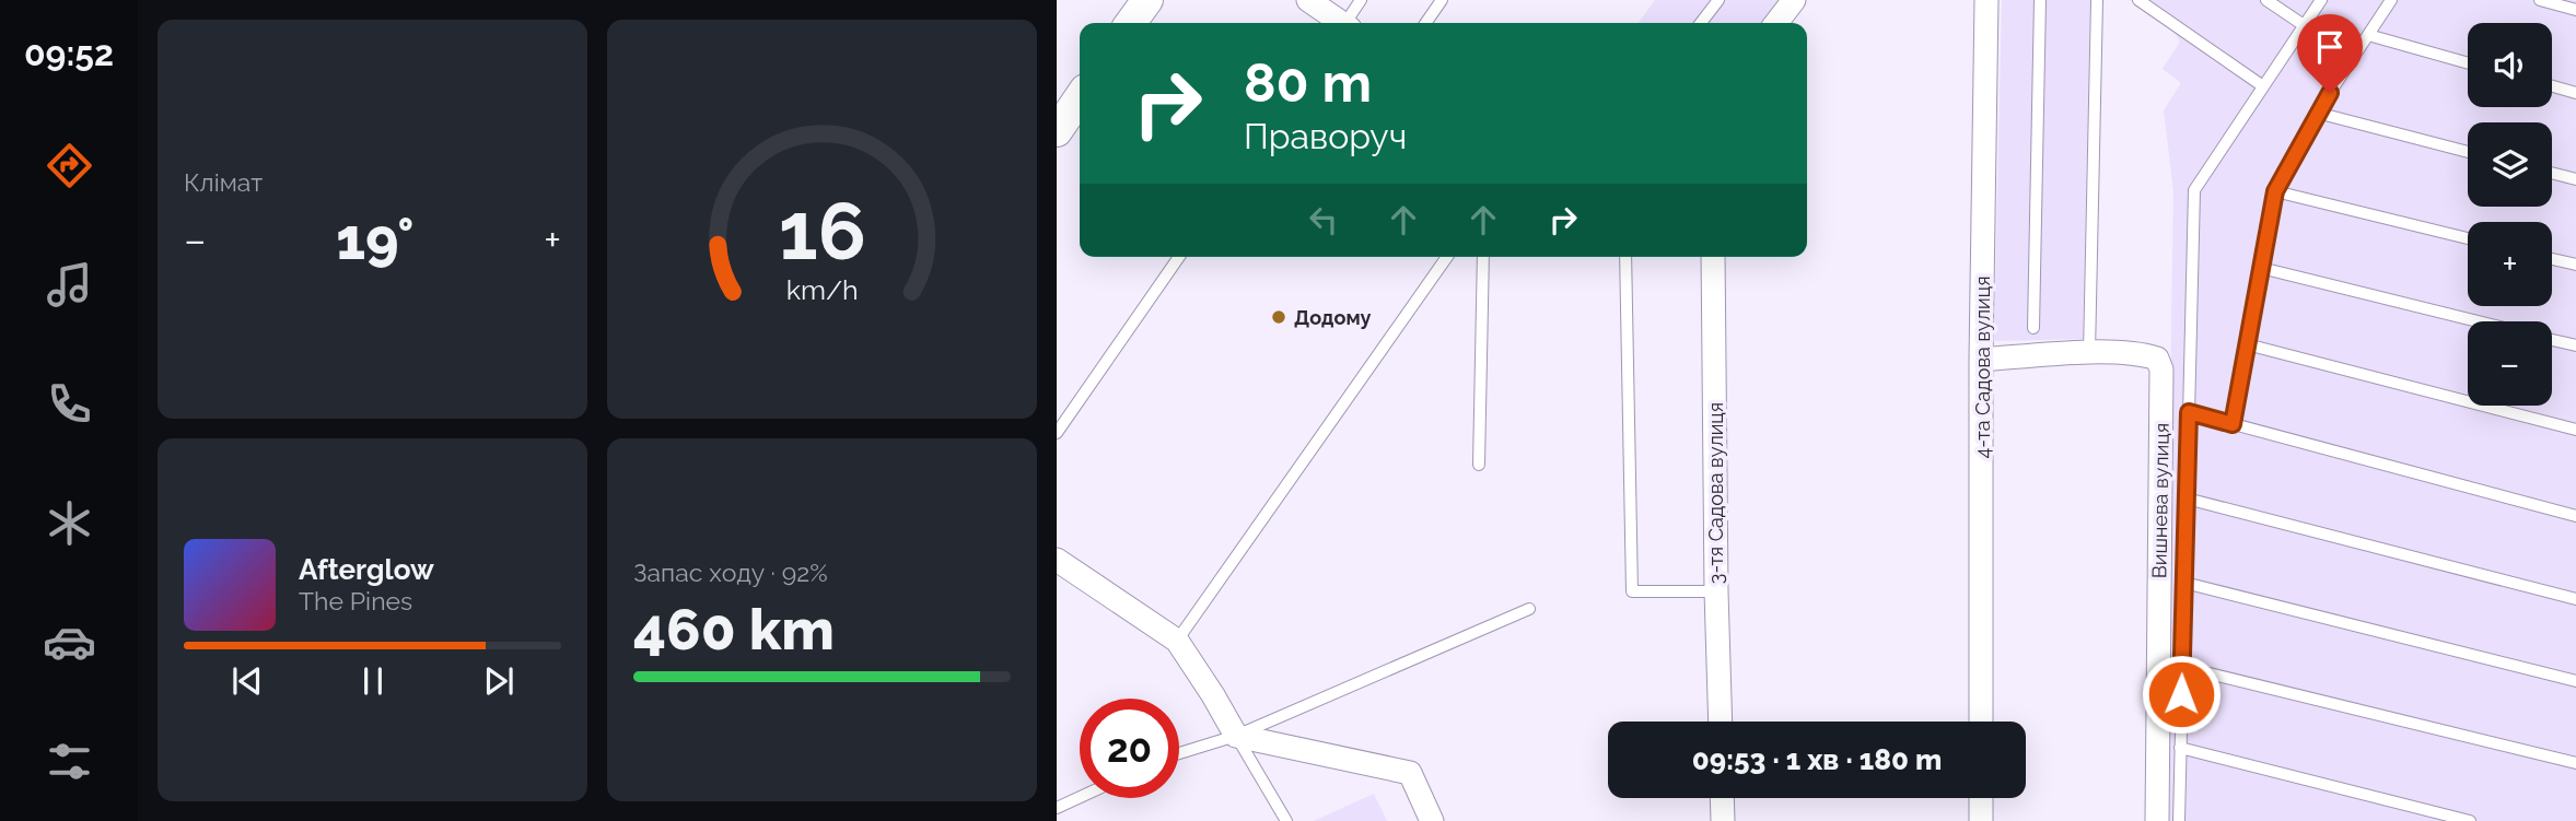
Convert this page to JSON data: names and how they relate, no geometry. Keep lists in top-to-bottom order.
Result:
{
  "streets": {
    "street": ["4-та Садова вулиця", "3-тя Садова вулиця", "Вишнева вулиця"]
  },
  "crossings": [
    ["4-та Садова вулиця", "Вишнева вулиця"]
  ],
  "places": ["Додому"],
  "page": {
    "tabs": "09:52",
    "tile": [
      "Клімат",
      ["Запас ходу · 92%", "460 km"]
    ],
    "map_buttons": ["+", "−"],
    "turn": ["80 m", "Праворуч"],
    "heat": ["−", "19°", "+"],
    "song": ["Afterglow", "The Pines"],
    "limit": "20",
    "trip": "09:53 · 1 хв · 180 m",
    "gauge": ["16", "km/h"]
  }
}
